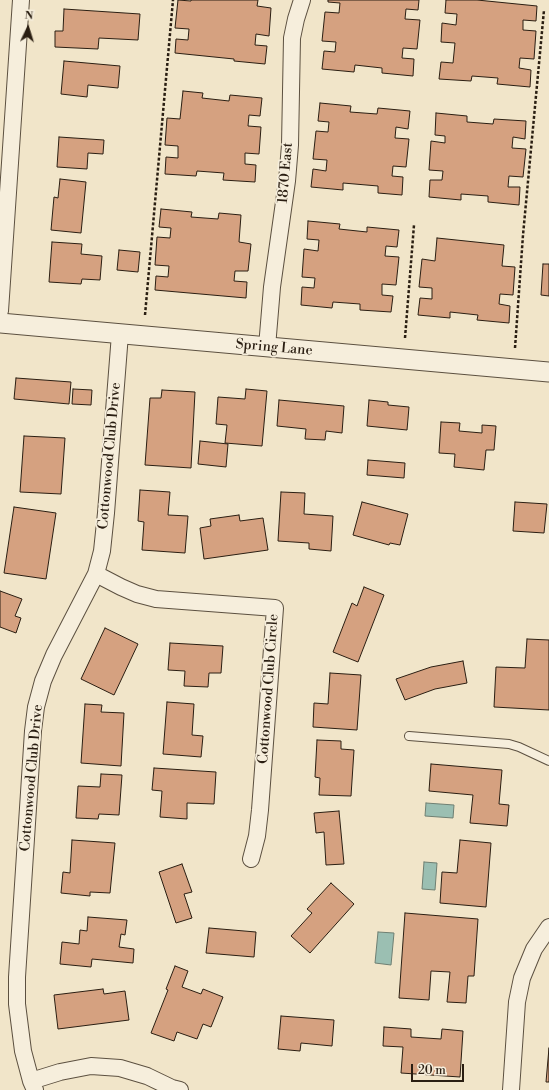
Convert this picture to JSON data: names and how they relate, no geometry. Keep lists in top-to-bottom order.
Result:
{
  "streets": {
    "street": [
      "1870 East",
      "Spring Lane",
      "Cottonwood Club Drive",
      "Cottonwood Club Circle"
    ]
  },
  "crossings": [
    ["1870 East", "Spring Lane"],
    ["Spring Lane", "Cottonwood Club Drive"],
    ["Cottonwood Club Drive", "Cottonwood Club Circle"]
  ],
  "scale_bar": "20 m",
  "north": "top"
}
